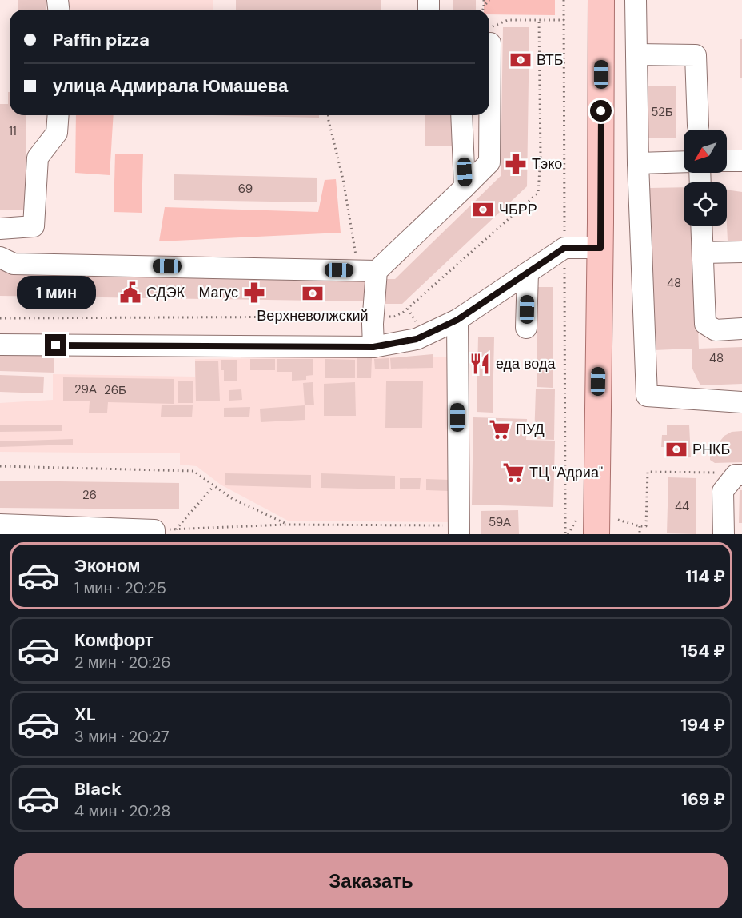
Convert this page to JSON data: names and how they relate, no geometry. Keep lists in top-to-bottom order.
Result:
{
  "places": {
    "bank": [
      "ВТБ",
      "ЧБРР",
      "Верхневолжский",
      "РНКБ"
    ],
    "pharmacy": ["Тэко", "Магус"],
    "public building": ["СДЭК"],
    "restaurant": ["еда вода"],
    "supermarket": ["ПУД", "ТЦ \"Адриа\""]
  },
  "house_numbers": [
    "52Б",
    "11",
    "69",
    "48",
    "48",
    "29А",
    "26Б",
    "26",
    "44",
    "59А"
  ],
  "north": "bottom left",
  "page": {
    "banner": ["Paffin pizza", "улица Адмирала Юмашева"],
    "bubble": "1 мин",
    "list": [
      {
        "name": "Эконом",
        "note": "1 мин · 20:25",
        "value": "114 ₽"
      },
      {
        "name": "Комфорт",
        "note": "2 мин · 20:26",
        "value": "154 ₽"
      },
      {
        "name": "XL",
        "note": "3 мин · 20:27",
        "value": "194 ₽"
      },
      {
        "name": "Black",
        "note": "4 мин · 20:28",
        "value": "169 ₽"
      }
    ],
    "buttons": "Заказать"
  }
}
